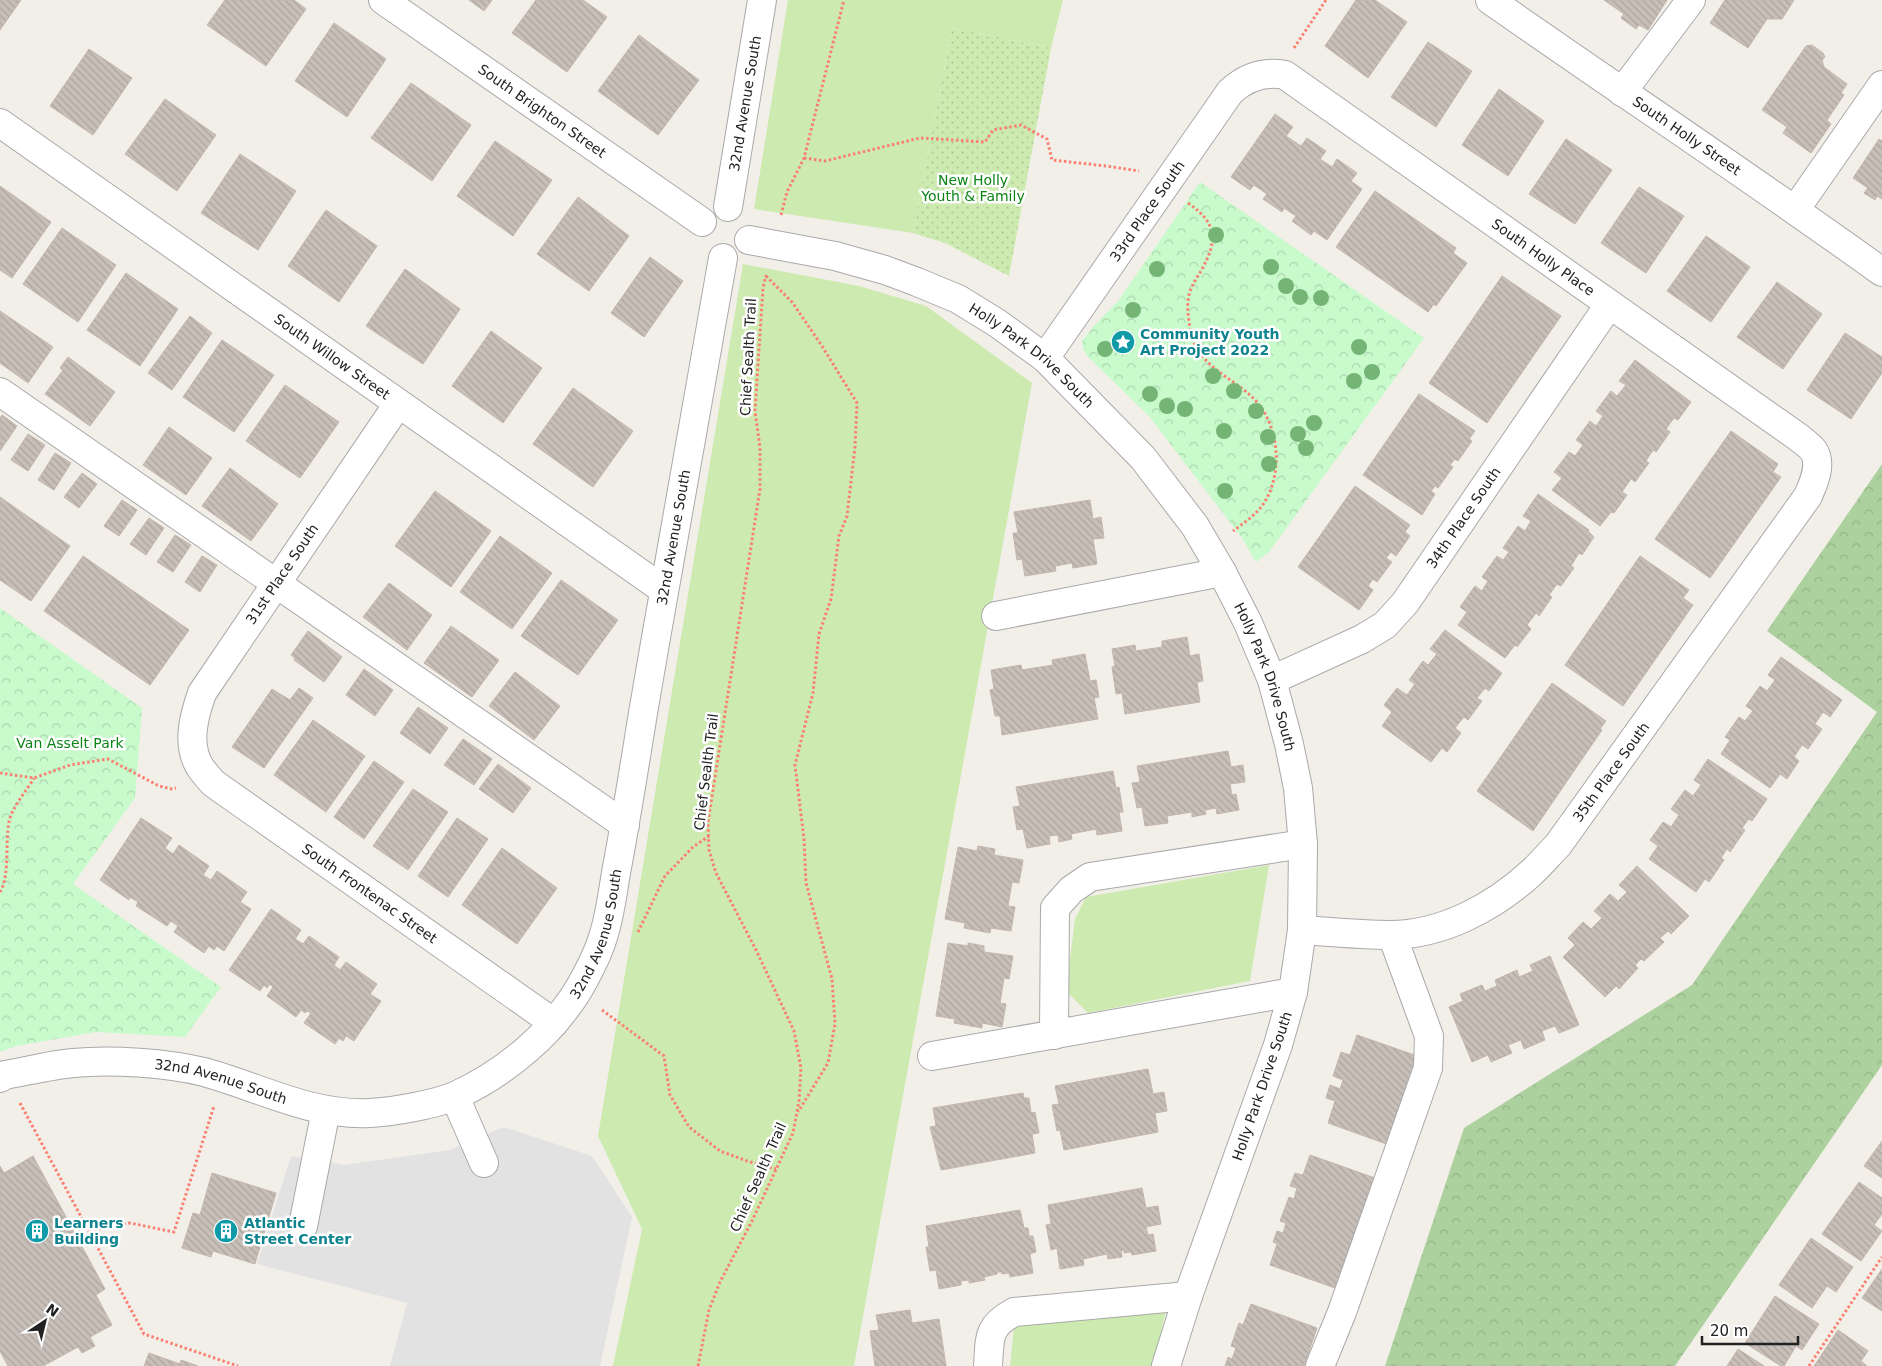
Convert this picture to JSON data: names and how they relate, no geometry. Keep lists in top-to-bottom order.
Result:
{
  "streets": {
    "street": [
      "32nd Avenue South",
      "South Brighton Street",
      "South Holly Street",
      "33rd Place South",
      "South Holly Place",
      "Holly Park Drive South",
      "South Willow Street",
      "34th Place South",
      "31st Place South",
      "35th Place South",
      "South Frontenac Street"
    ],
    "path": ["Chief Sealth Trail"]
  },
  "crossings": [
    ["32nd Avenue South", "South Brighton Street"],
    ["32nd Avenue South", "Holly Park Drive South"],
    ["32nd Avenue South", "South Willow Street"],
    ["32nd Avenue South", "South Frontenac Street"],
    ["South Brighton Street", "Holly Park Drive South"],
    ["33rd Place South", "South Holly Place"],
    ["33rd Place South", "Holly Park Drive South"],
    ["South Holly Place", "34th Place South"],
    ["South Holly Place", "35th Place South"],
    ["Holly Park Drive South", "34th Place South"],
    ["Holly Park Drive South", "35th Place South"],
    ["South Willow Street", "31st Place South"],
    ["31st Place South", "South Frontenac Street"]
  ],
  "parks": ["New Holly Youth & Family", "Van Asselt Park"],
  "places": {
    "place": ["Community Youth Art Project 2022"],
    "building": ["Learners Building", "Atlantic Street Center"]
  },
  "scale_bar": "20 m",
  "north": "top right"
}
